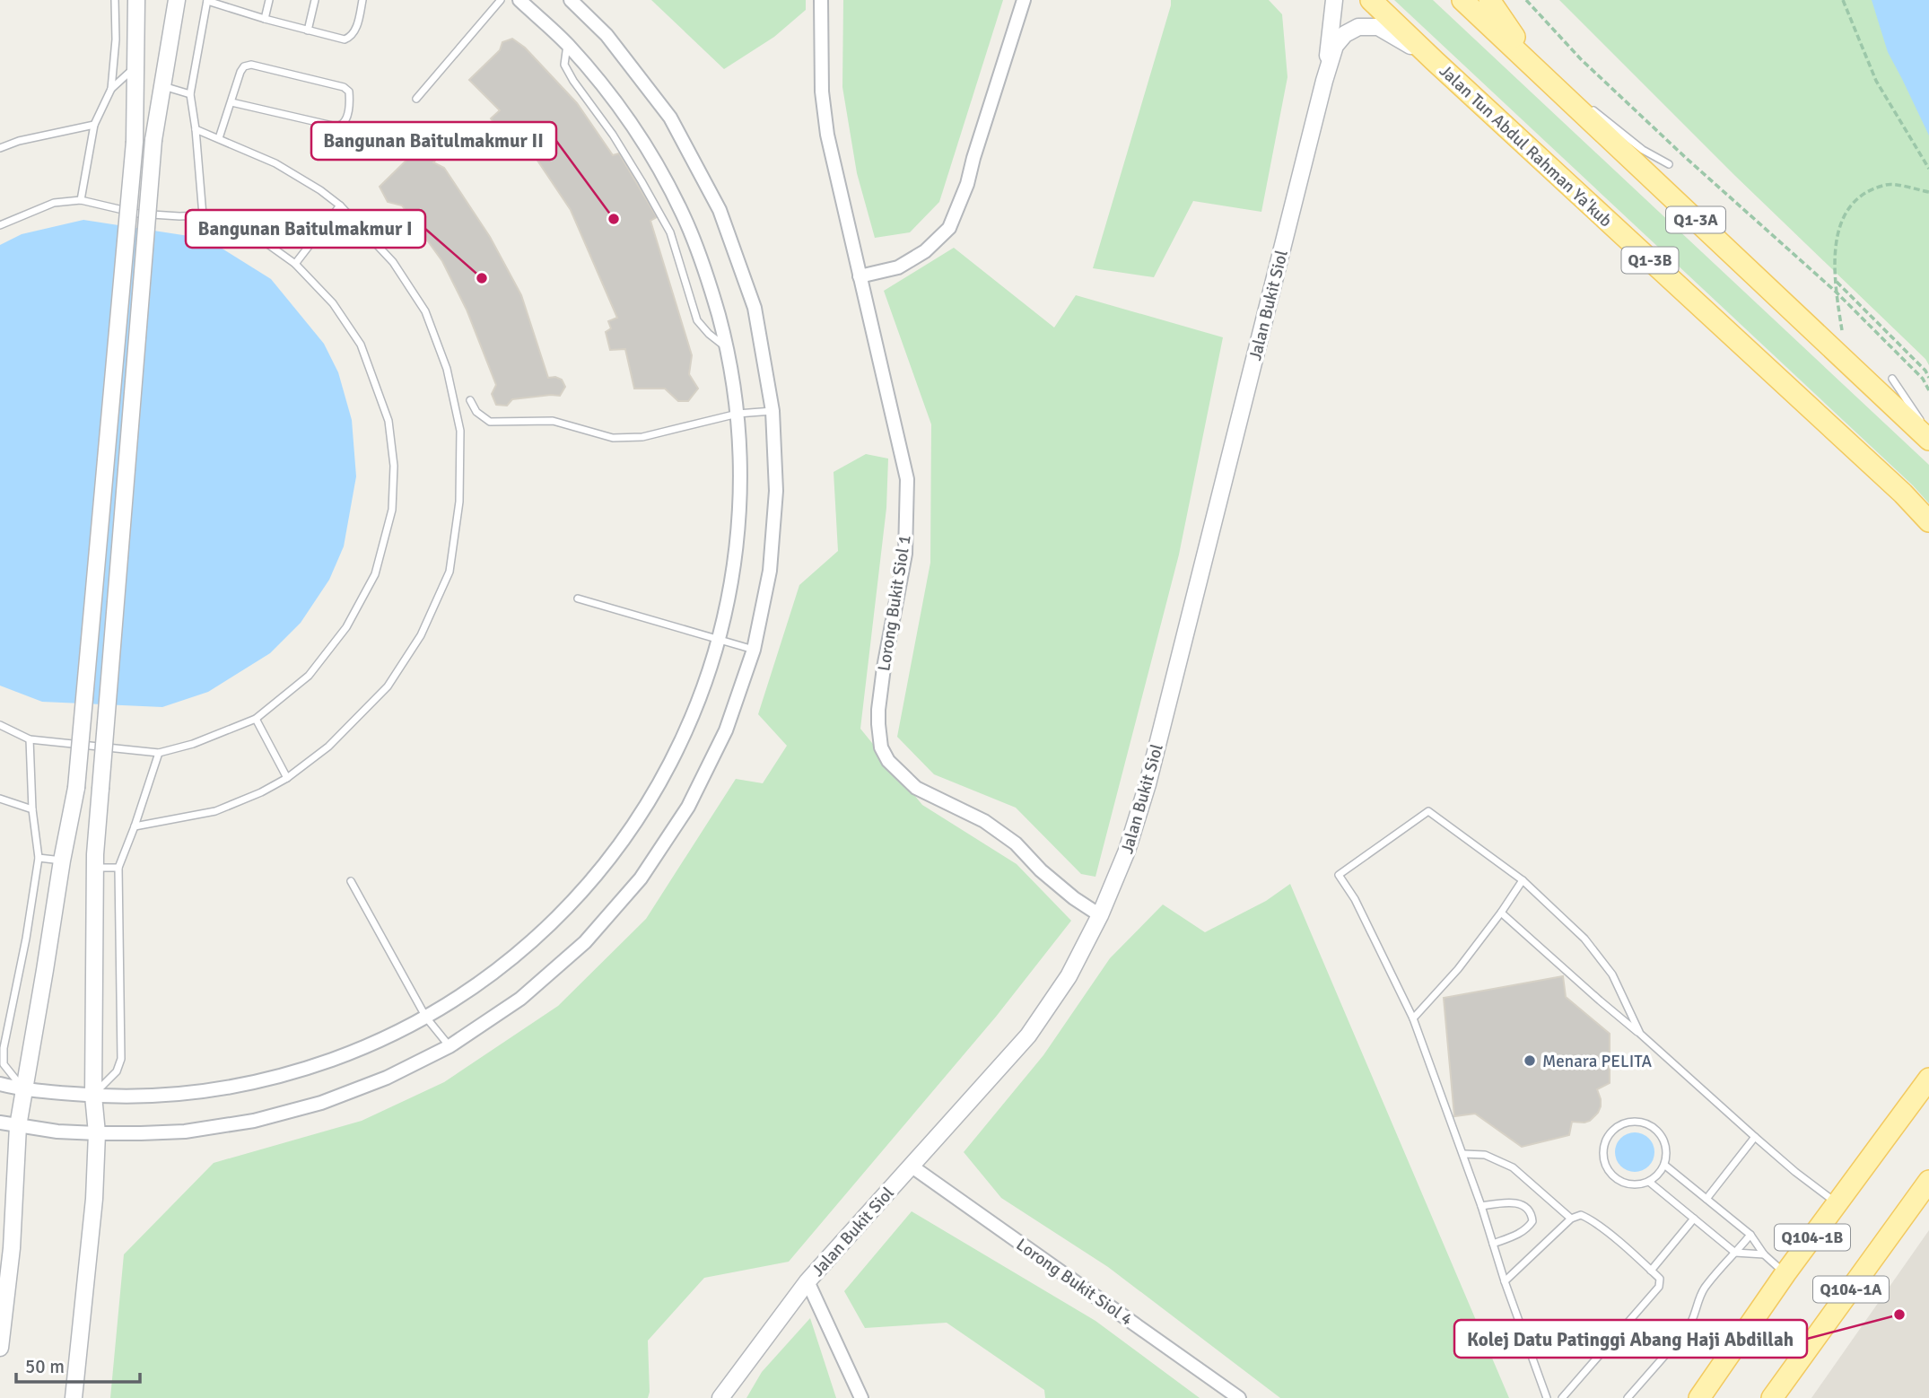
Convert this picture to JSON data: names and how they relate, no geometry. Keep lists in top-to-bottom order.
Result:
{
  "streets": {
    "main road": [
      "Jalan Tun Abdul Rahman Ya'kub",
      "Q1-3A",
      "Q1-3B",
      "Q104-1B",
      "Q104-1A"
    ],
    "street": ["Jalan Bukit Siol", "Lorong Bukit Siol 1", "Lorong Bukit Siol 4"]
  },
  "crossings": [
    ["Jalan Bukit Siol", "Lorong Bukit Siol 1"],
    ["Jalan Bukit Siol", "Lorong Bukit Siol 4"]
  ],
  "places": [
    "Bangunan Baitulmakmur II",
    "Bangunan Baitulmakmur I",
    "Menara PELITA",
    "Kolej Datu Patinggi Abang Haji Abdillah"
  ],
  "scale_bar": "50 m"
}
